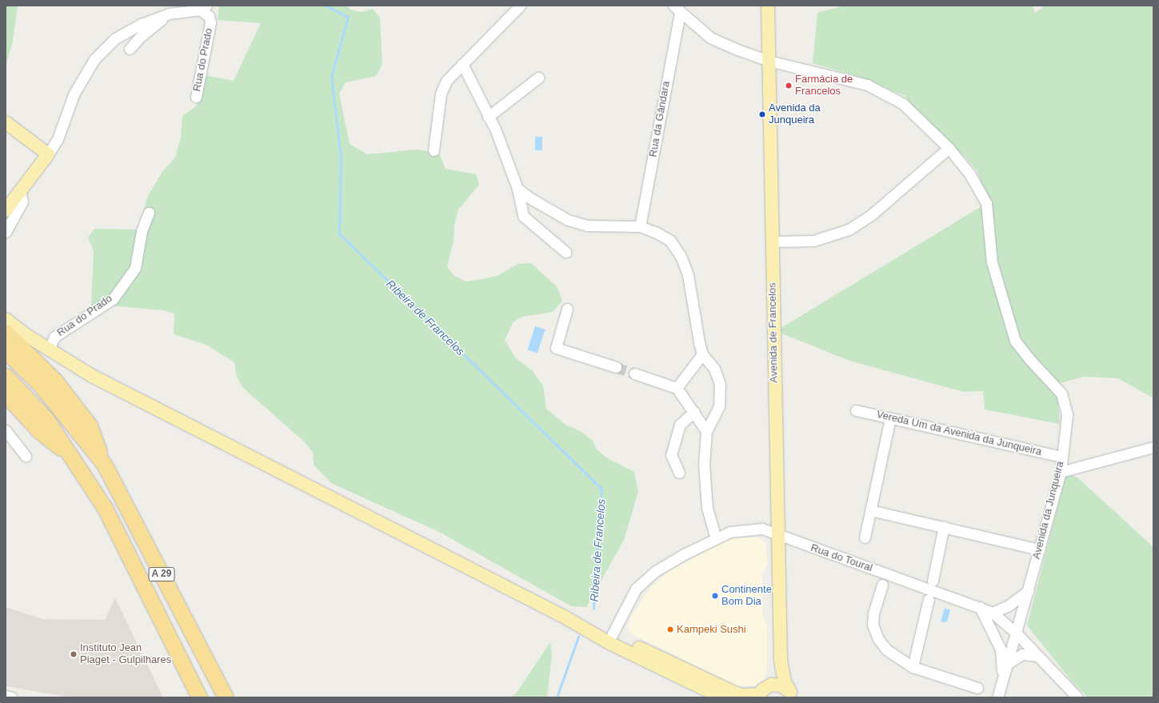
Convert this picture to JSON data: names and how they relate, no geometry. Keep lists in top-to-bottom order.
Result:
{
  "streets": {
    "highway": ["A 29"],
    "main road": ["Avenida de Francelos"],
    "street": [
      "Rua do Prado",
      "Rua da Gândara",
      "Vereda Um da Avenida da Junqueira",
      "Avenida da Junqueira",
      "Rua do Toural"
    ]
  },
  "crossings": [
    ["Rua da Gândara", "Avenida da Junqueira"],
    ["Avenida de Francelos", "Avenida da Junqueira"],
    ["Avenida de Francelos", "Rua do Toural"],
    ["Vereda Um da Avenida da Junqueira", "Avenida da Junqueira"],
    ["Avenida da Junqueira", "Rua do Toural"]
  ],
  "water": ["Ribeira de Francelos"],
  "places": [
    "Farmácia de Francelos",
    "Avenida da Junqueira",
    "Continente Bom Dia",
    "Kampeki Sushi",
    "Instituto Jean Piaget - Gulpilhares"
  ]
}
